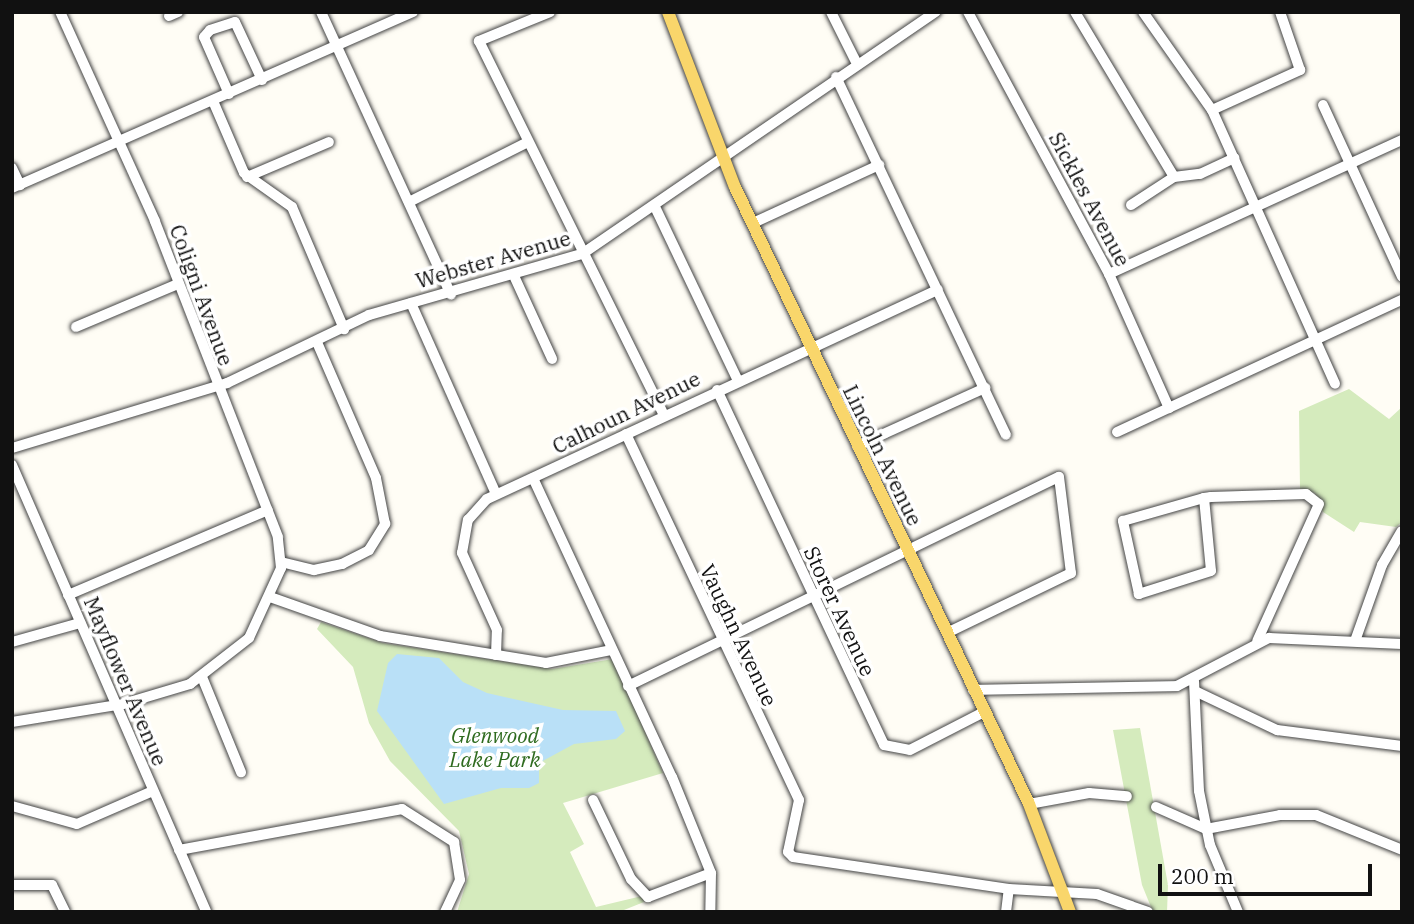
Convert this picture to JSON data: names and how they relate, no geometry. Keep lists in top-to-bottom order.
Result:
{
  "streets": {
    "main road": ["Lincoln Avenue"],
    "street": [
      "Sickles Avenue",
      "Webster Avenue",
      "Coligni Avenue",
      "Calhoun Avenue",
      "Storer Avenue",
      "Vaughn Avenue",
      "Mayflower Avenue"
    ]
  },
  "crossings": [
    ["Webster Avenue", "Coligni Avenue"],
    ["Webster Avenue", "Lincoln Avenue"],
    ["Calhoun Avenue", "Lincoln Avenue"],
    ["Calhoun Avenue", "Storer Avenue"],
    ["Calhoun Avenue", "Vaughn Avenue"],
    ["Lincoln Avenue", "Storer Avenue"]
  ],
  "parks": ["Glenwood Lake Park"],
  "scale_bar": "200 m"
}
